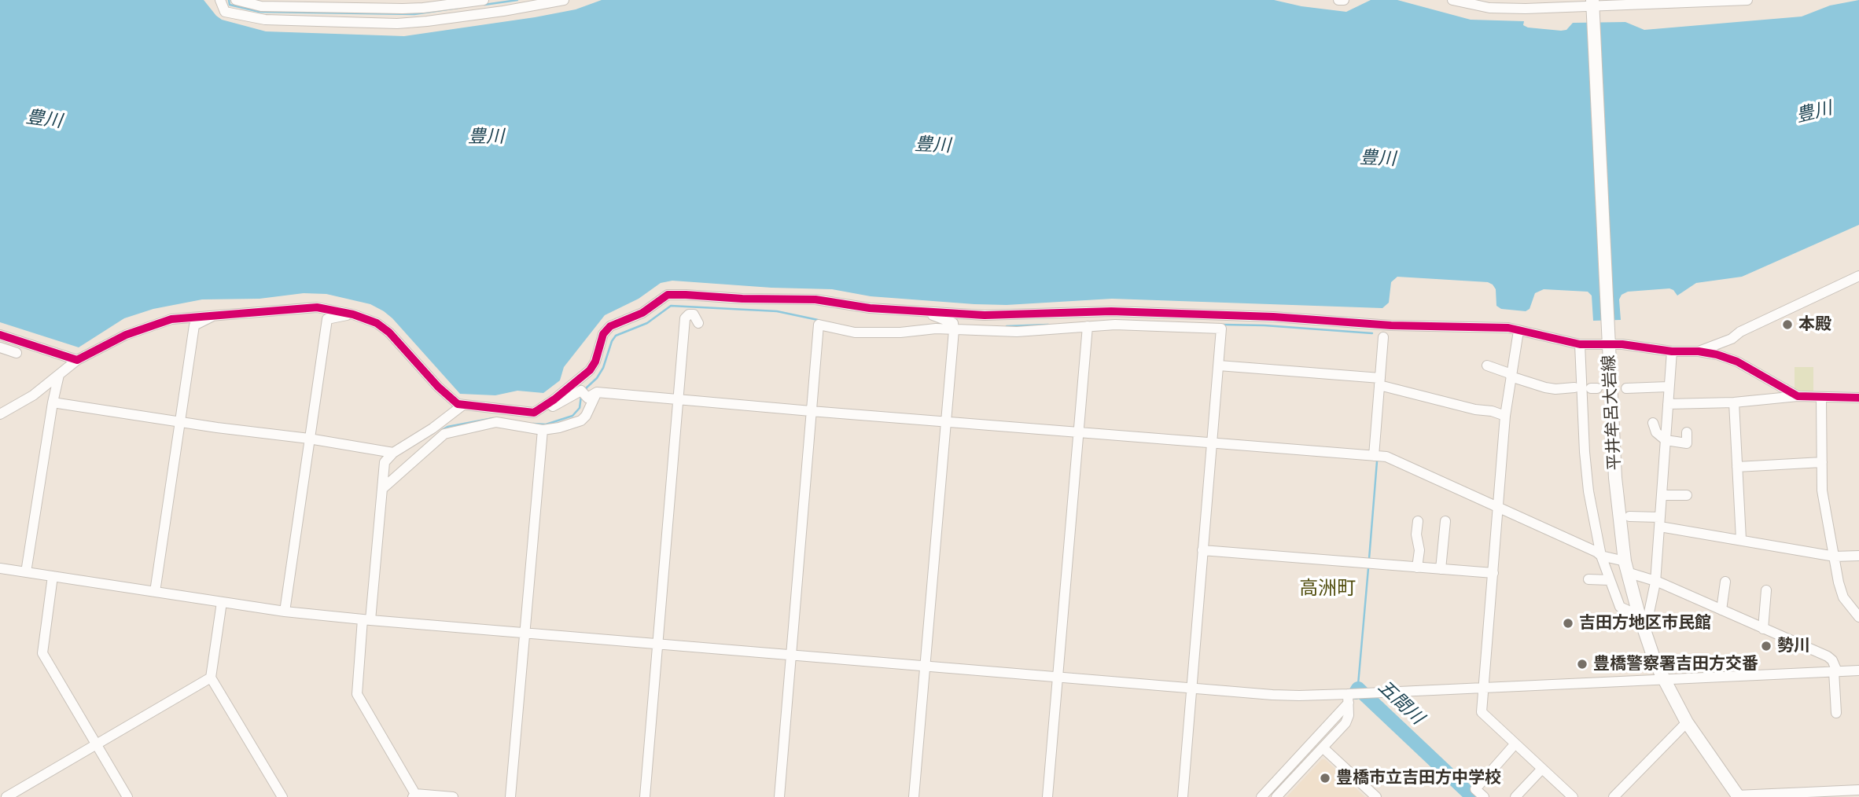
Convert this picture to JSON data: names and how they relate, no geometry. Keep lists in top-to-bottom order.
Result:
{
  "streets": {
    "main road": ["平井牟呂大岩線"]
  },
  "districts": ["高洲町"],
  "water": ["豊川", "五間川"],
  "places": [
    "本殿",
    "吉田方地区市民館",
    "勢川",
    "豊橋警察署吉田方交番",
    "豊橋市立吉田方中学校"
  ]
}
